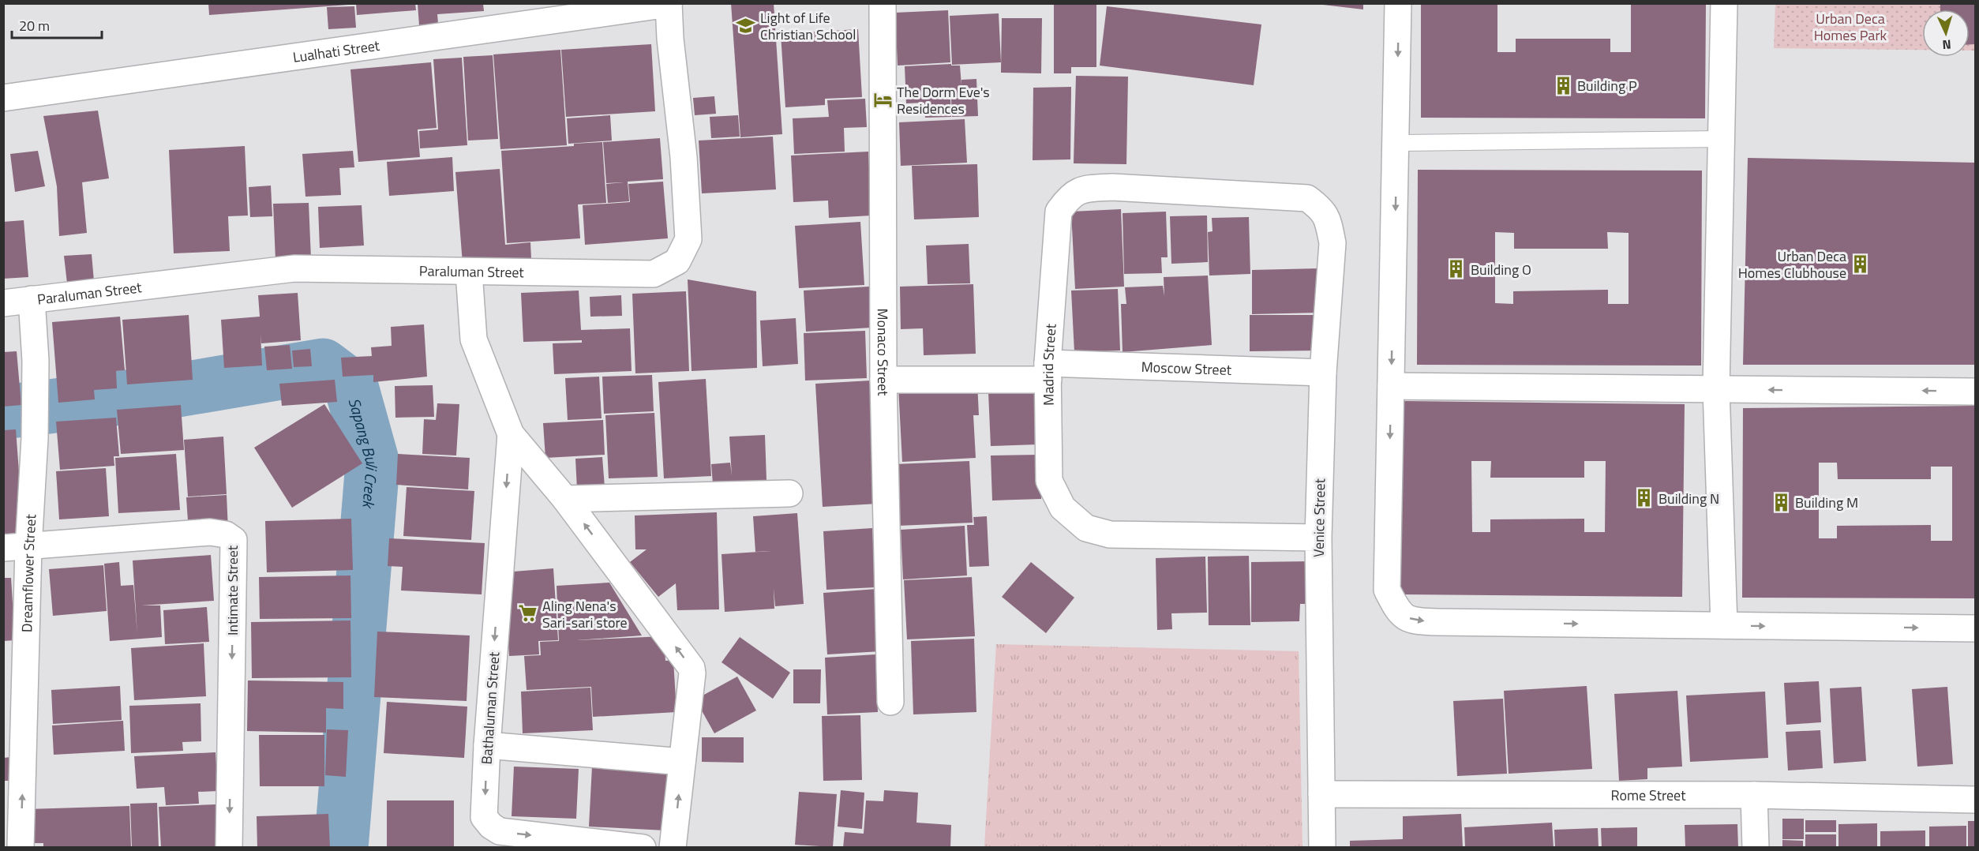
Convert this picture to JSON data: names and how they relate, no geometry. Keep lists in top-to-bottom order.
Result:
{
  "streets": {
    "street": [
      "Lualhati Street",
      "Paraluman Street",
      "Monaco Street",
      "Madrid Street",
      "Moscow Street",
      "Venice Street",
      "Dreamflower Street",
      "Intimate Street",
      "Bathaluman Street",
      "Rome Street"
    ]
  },
  "crossings": [
    ["Lualhati Street", "Paraluman Street"],
    ["Paraluman Street", "Dreamflower Street"],
    ["Paraluman Street", "Bathaluman Street"],
    ["Monaco Street", "Moscow Street"],
    ["Madrid Street", "Moscow Street"],
    ["Madrid Street", "Venice Street"],
    ["Moscow Street", "Venice Street"],
    ["Venice Street", "Rome Street"],
    ["Dreamflower Street", "Intimate Street"]
  ],
  "one_way": ["Dreamflower Street"],
  "water": ["Sapang Buli Creek"],
  "parks": ["Urban Deca Homes Park"],
  "places": {
    "school or university": ["Light of Life Christian School"],
    "building": [
      "Building P",
      "Urban Deca Homes Clubhouse",
      "Building O",
      "Building N",
      "Building M"
    ],
    "hotel": ["The Dorm Eve's Residences"],
    "supermarket": ["Aling Nena's Sari-sari store"]
  },
  "scale_bar": "20 m",
  "north": "bottom"
}
